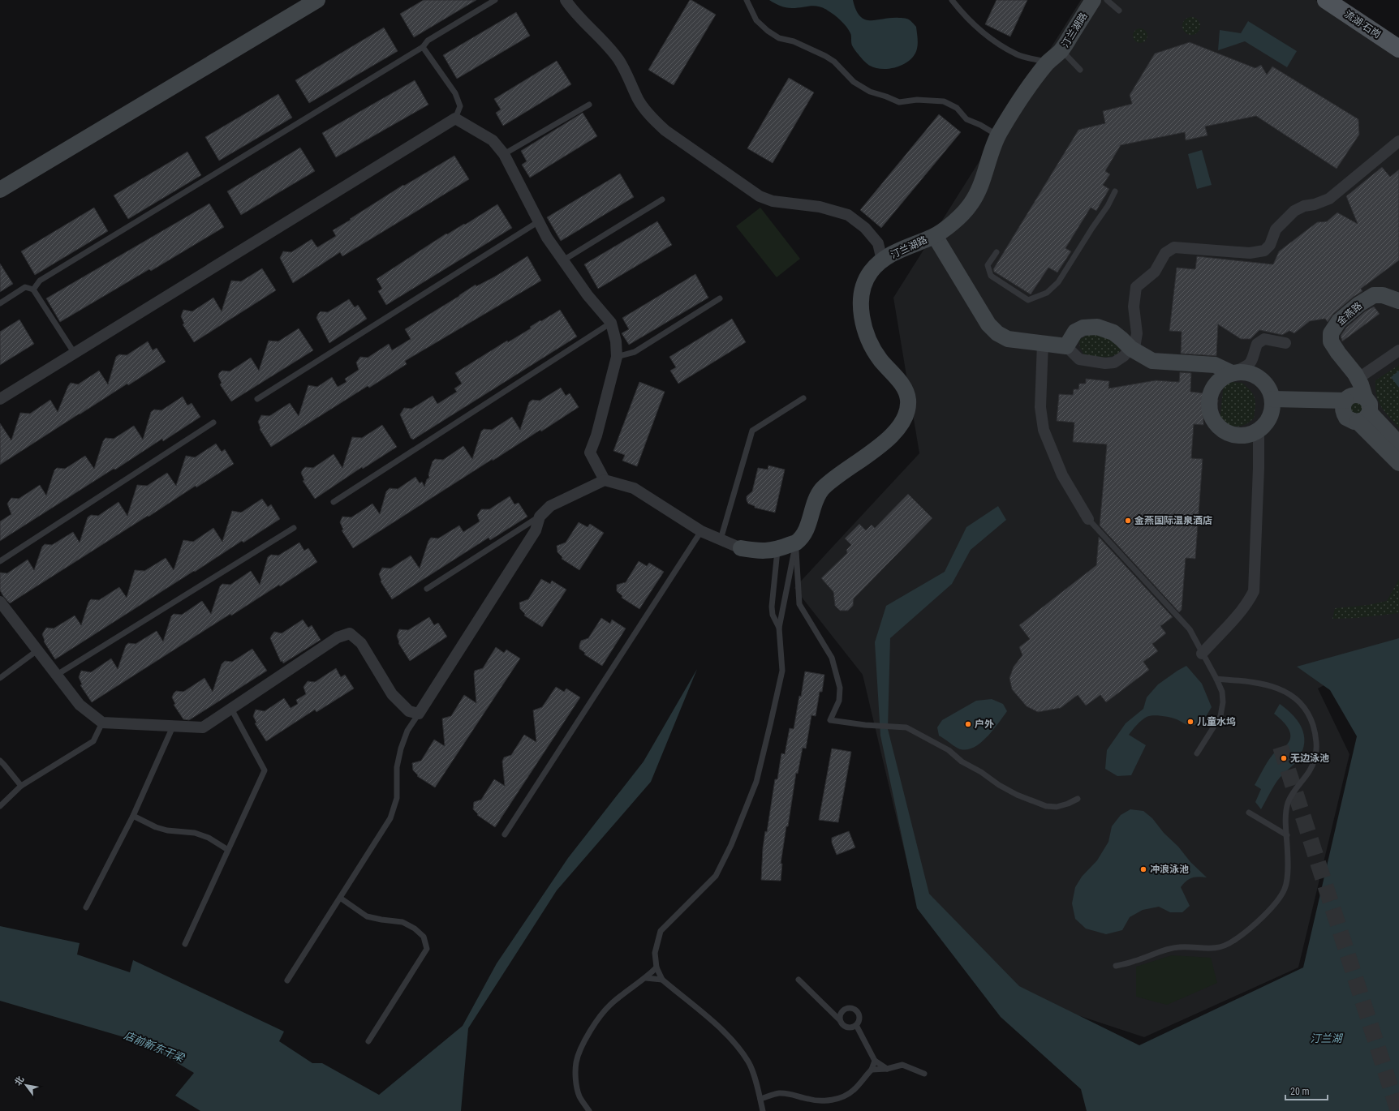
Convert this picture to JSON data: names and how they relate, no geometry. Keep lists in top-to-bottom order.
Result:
{
  "streets": {
    "main road": ["流湖-石岗"],
    "street": ["汀兰湖路", "金燕路"]
  },
  "water": ["汀兰湖", "店前新东干梁"],
  "places": [
    "金燕国际温泉酒店",
    "儿童水坞",
    "户外",
    "无边泳池",
    "冲浪泳池"
  ],
  "scale_bar": "20 m",
  "north": "top left"
}
